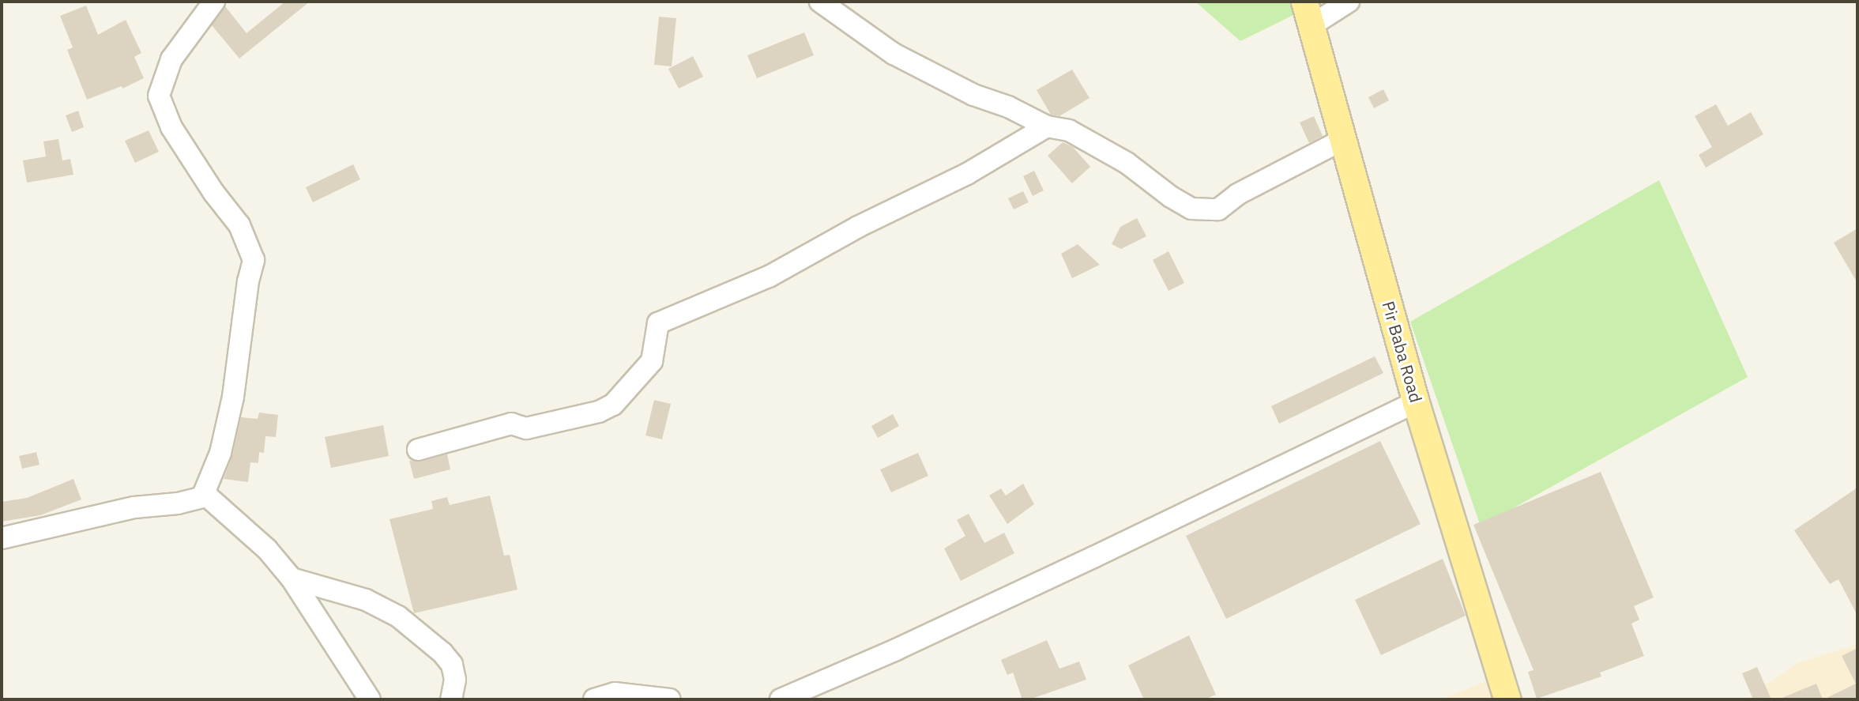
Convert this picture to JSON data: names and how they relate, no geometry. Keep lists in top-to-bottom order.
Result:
{
  "streets": {
    "main road": ["Pir Baba Road"]
  }
}
